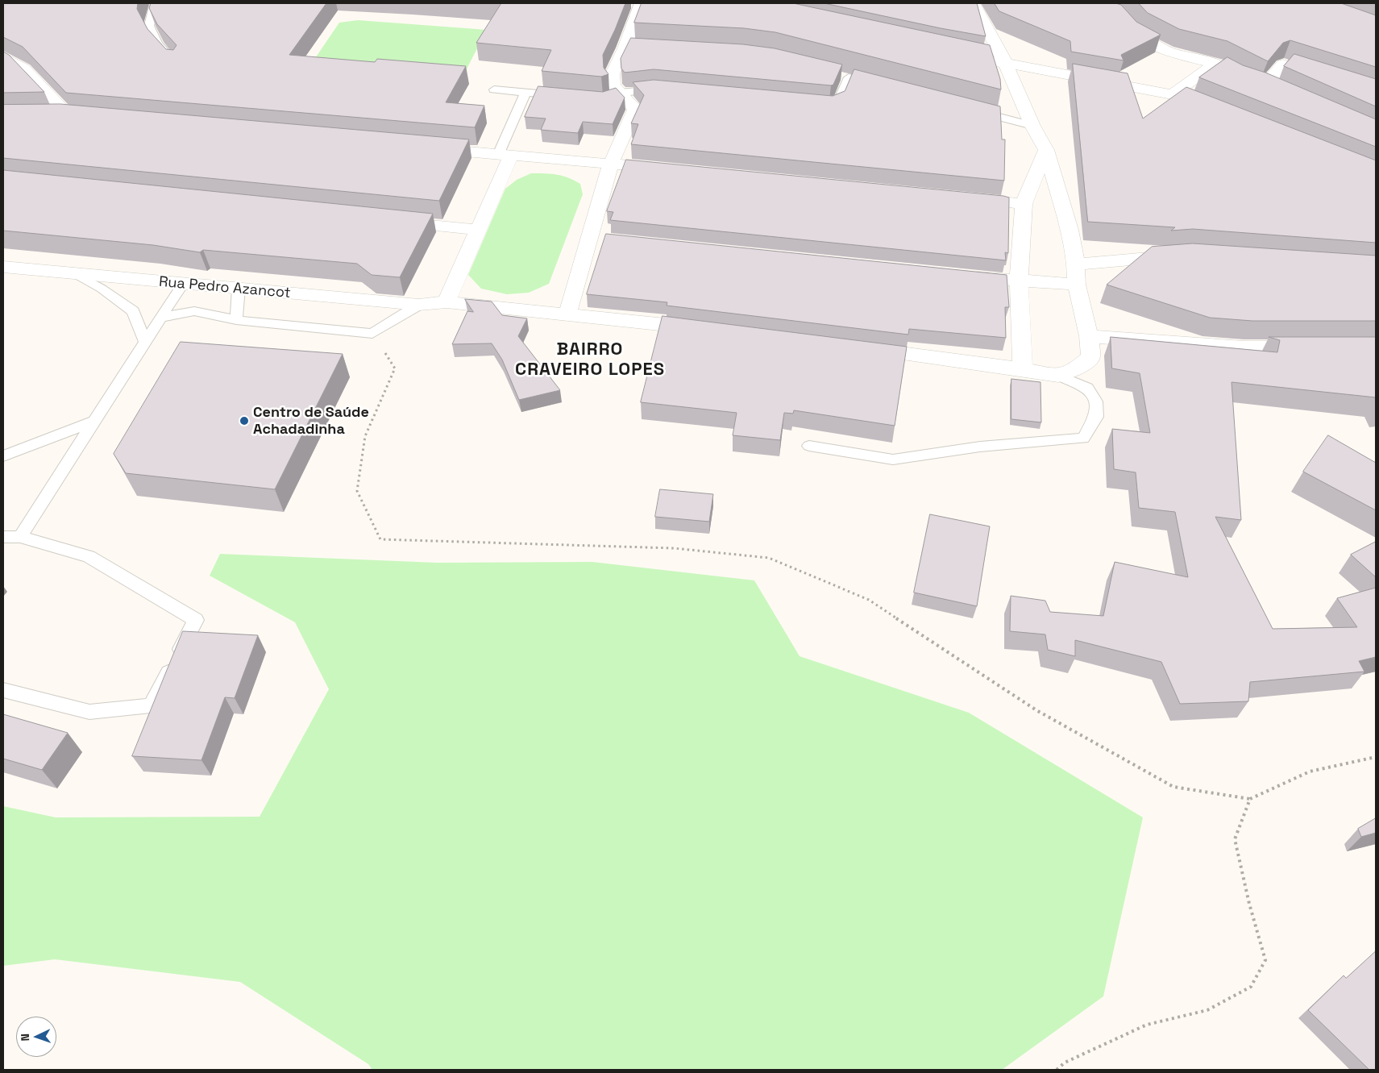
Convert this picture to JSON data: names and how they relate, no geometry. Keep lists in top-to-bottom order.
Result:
{
  "streets": {
    "street": ["Rua Pedro Azancot"]
  },
  "districts": ["BAIRRO CRAVEIRO LOPES"],
  "places": ["Centro de Saúde Achadadinha"],
  "north": "left"
}
